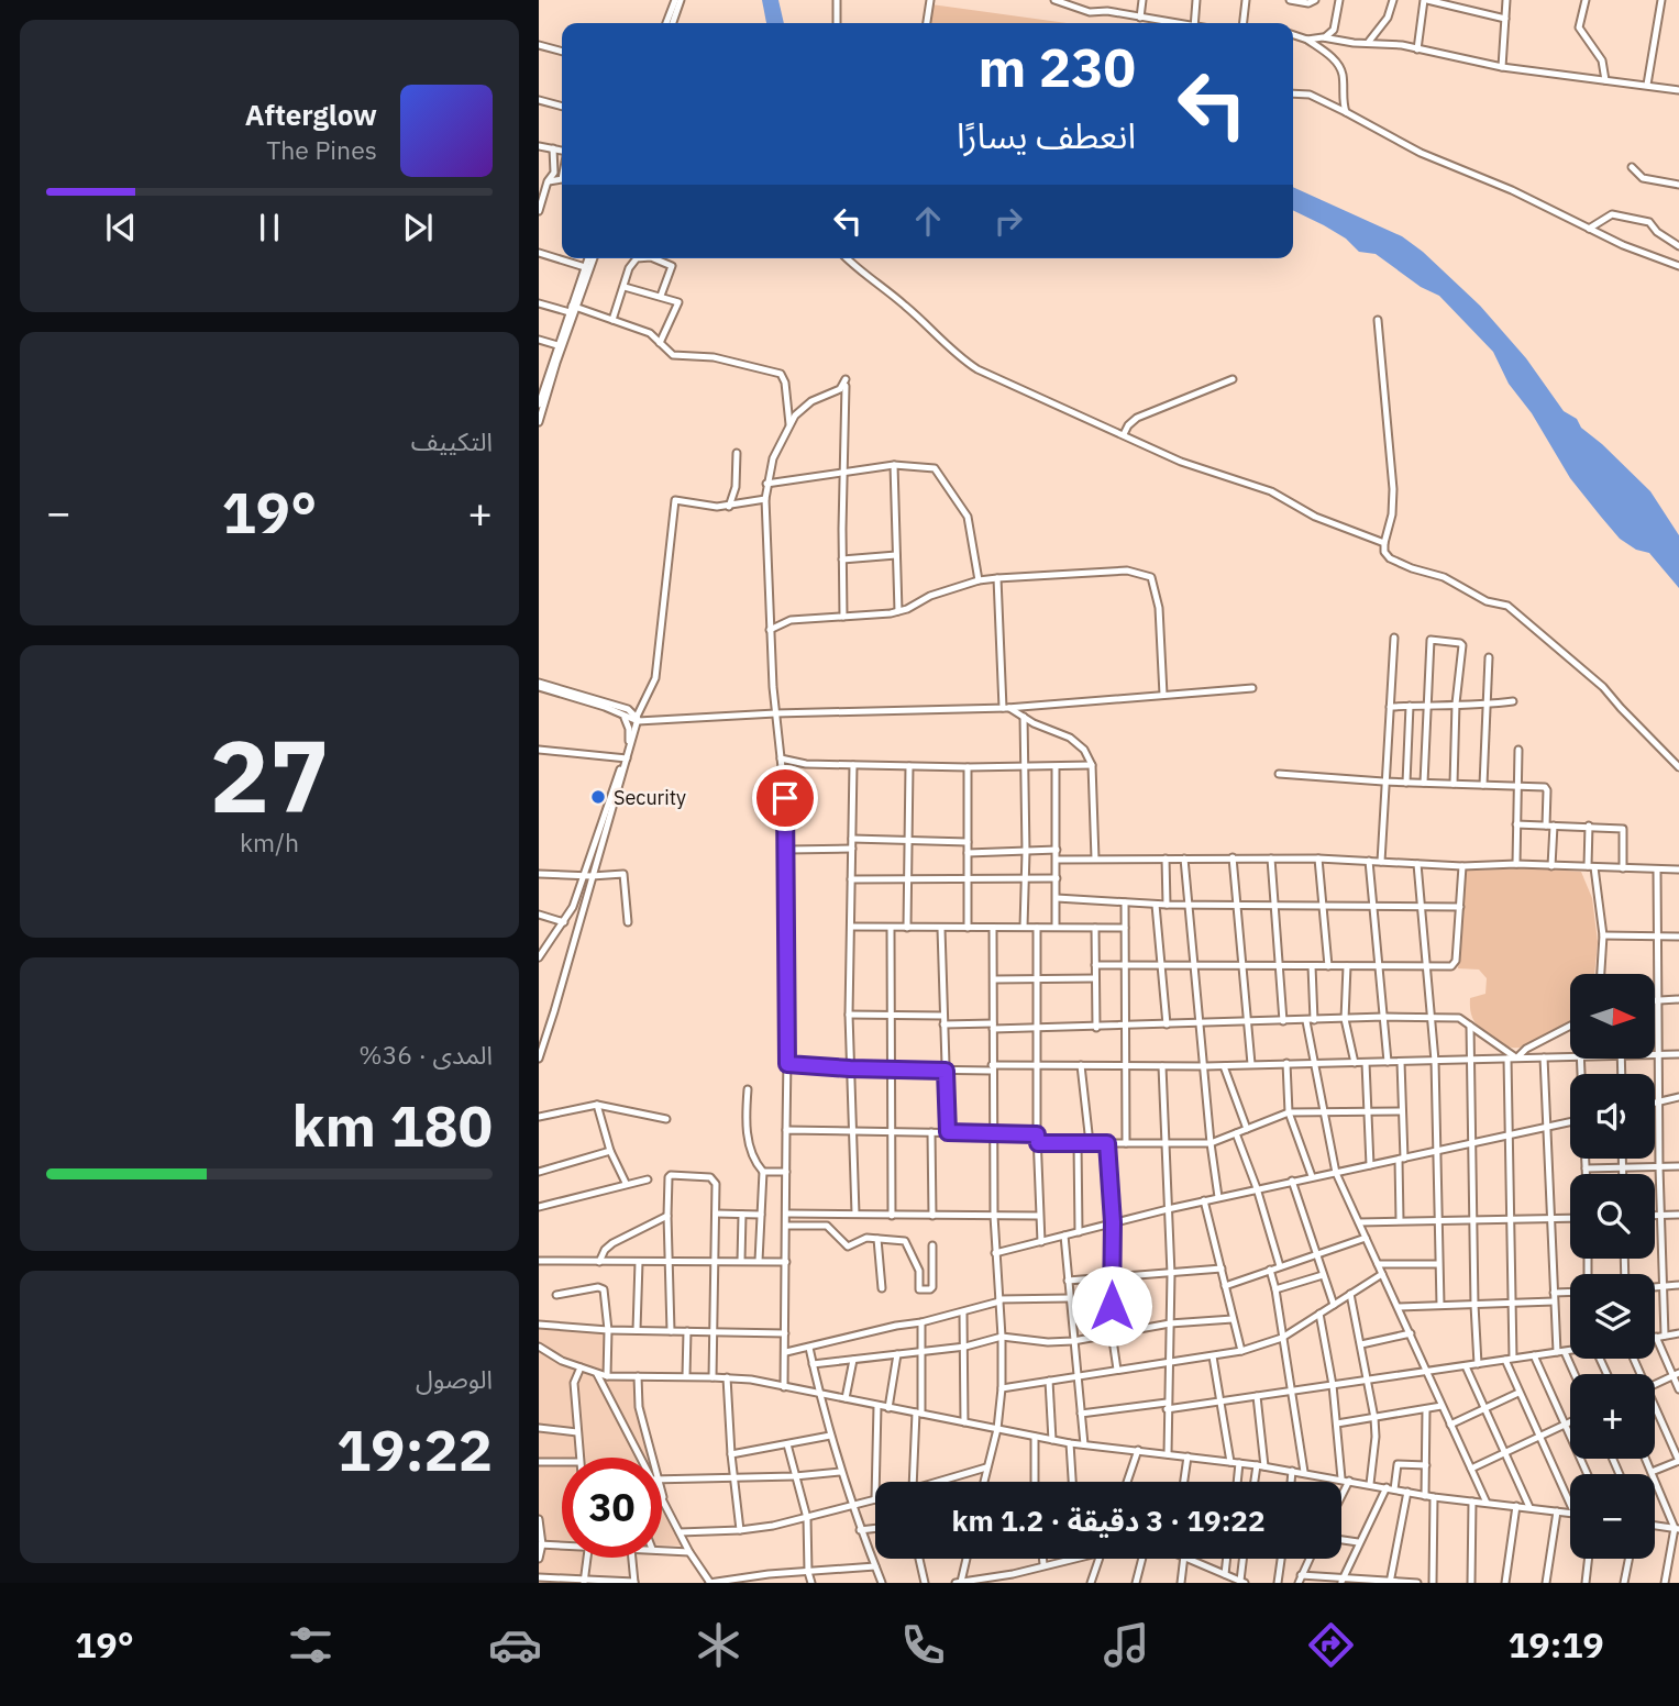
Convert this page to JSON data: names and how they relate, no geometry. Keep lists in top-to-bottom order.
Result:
{
  "places": ["Security"],
  "north": "right",
  "page": {
    "turn": ["230 m", "انعطف يسارًا"],
    "song": ["Afterglow", "The Pines"],
    "tile": [
      "التكييف",
      ["27", "km/h"],
      ["المدى · 36%", "180 km"],
      ["الوصول", "19:22"]
    ],
    "heat": ["−", "19°", "+"],
    "map_buttons": ["+", "−"],
    "limit": "30",
    "trip": "19:22 · 3 دقيقة · 1.2 km",
    "tabs": ["19:19", "19°"]
  }
}
